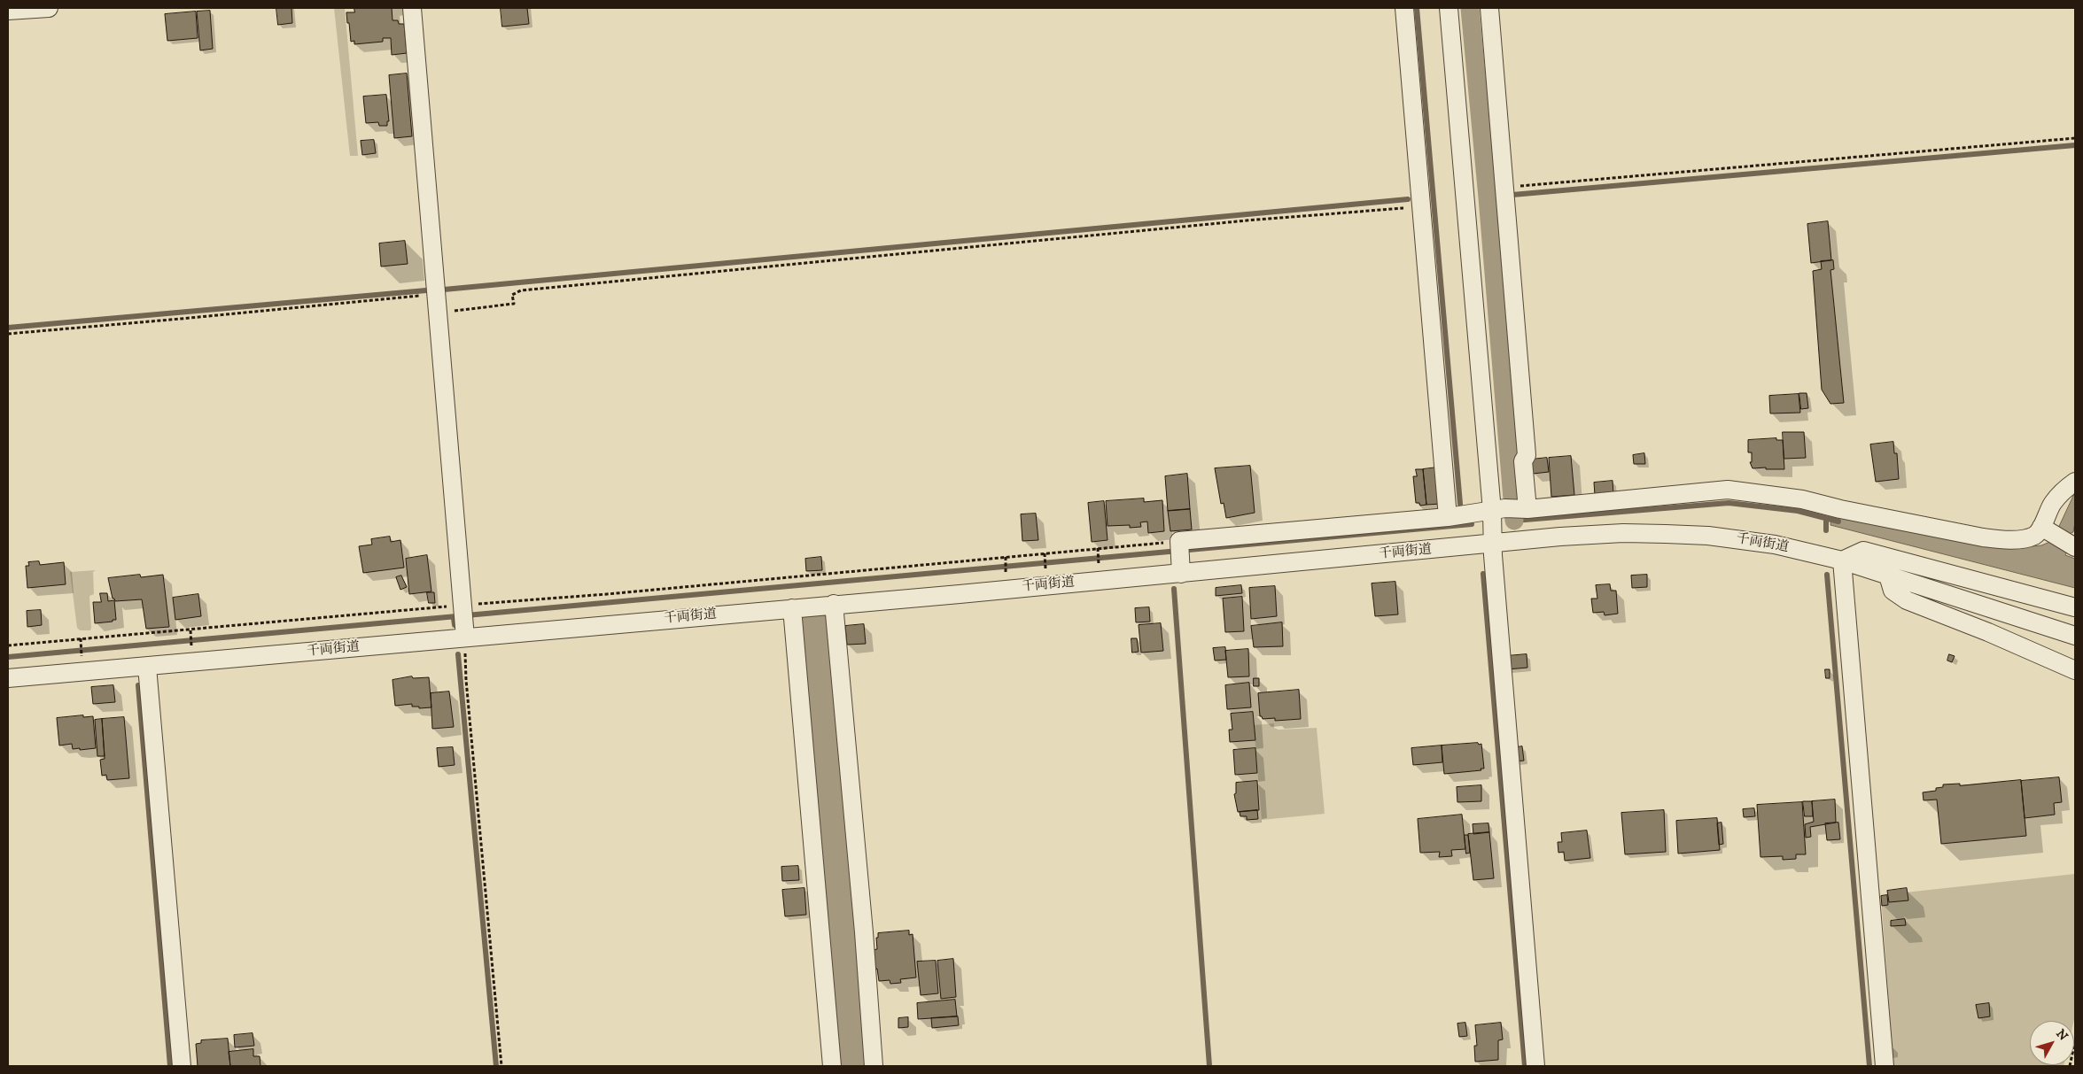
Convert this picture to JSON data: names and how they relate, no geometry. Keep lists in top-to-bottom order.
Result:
{
  "streets": {
    "street": ["千両街道"]
  },
  "north": "top right"
}
